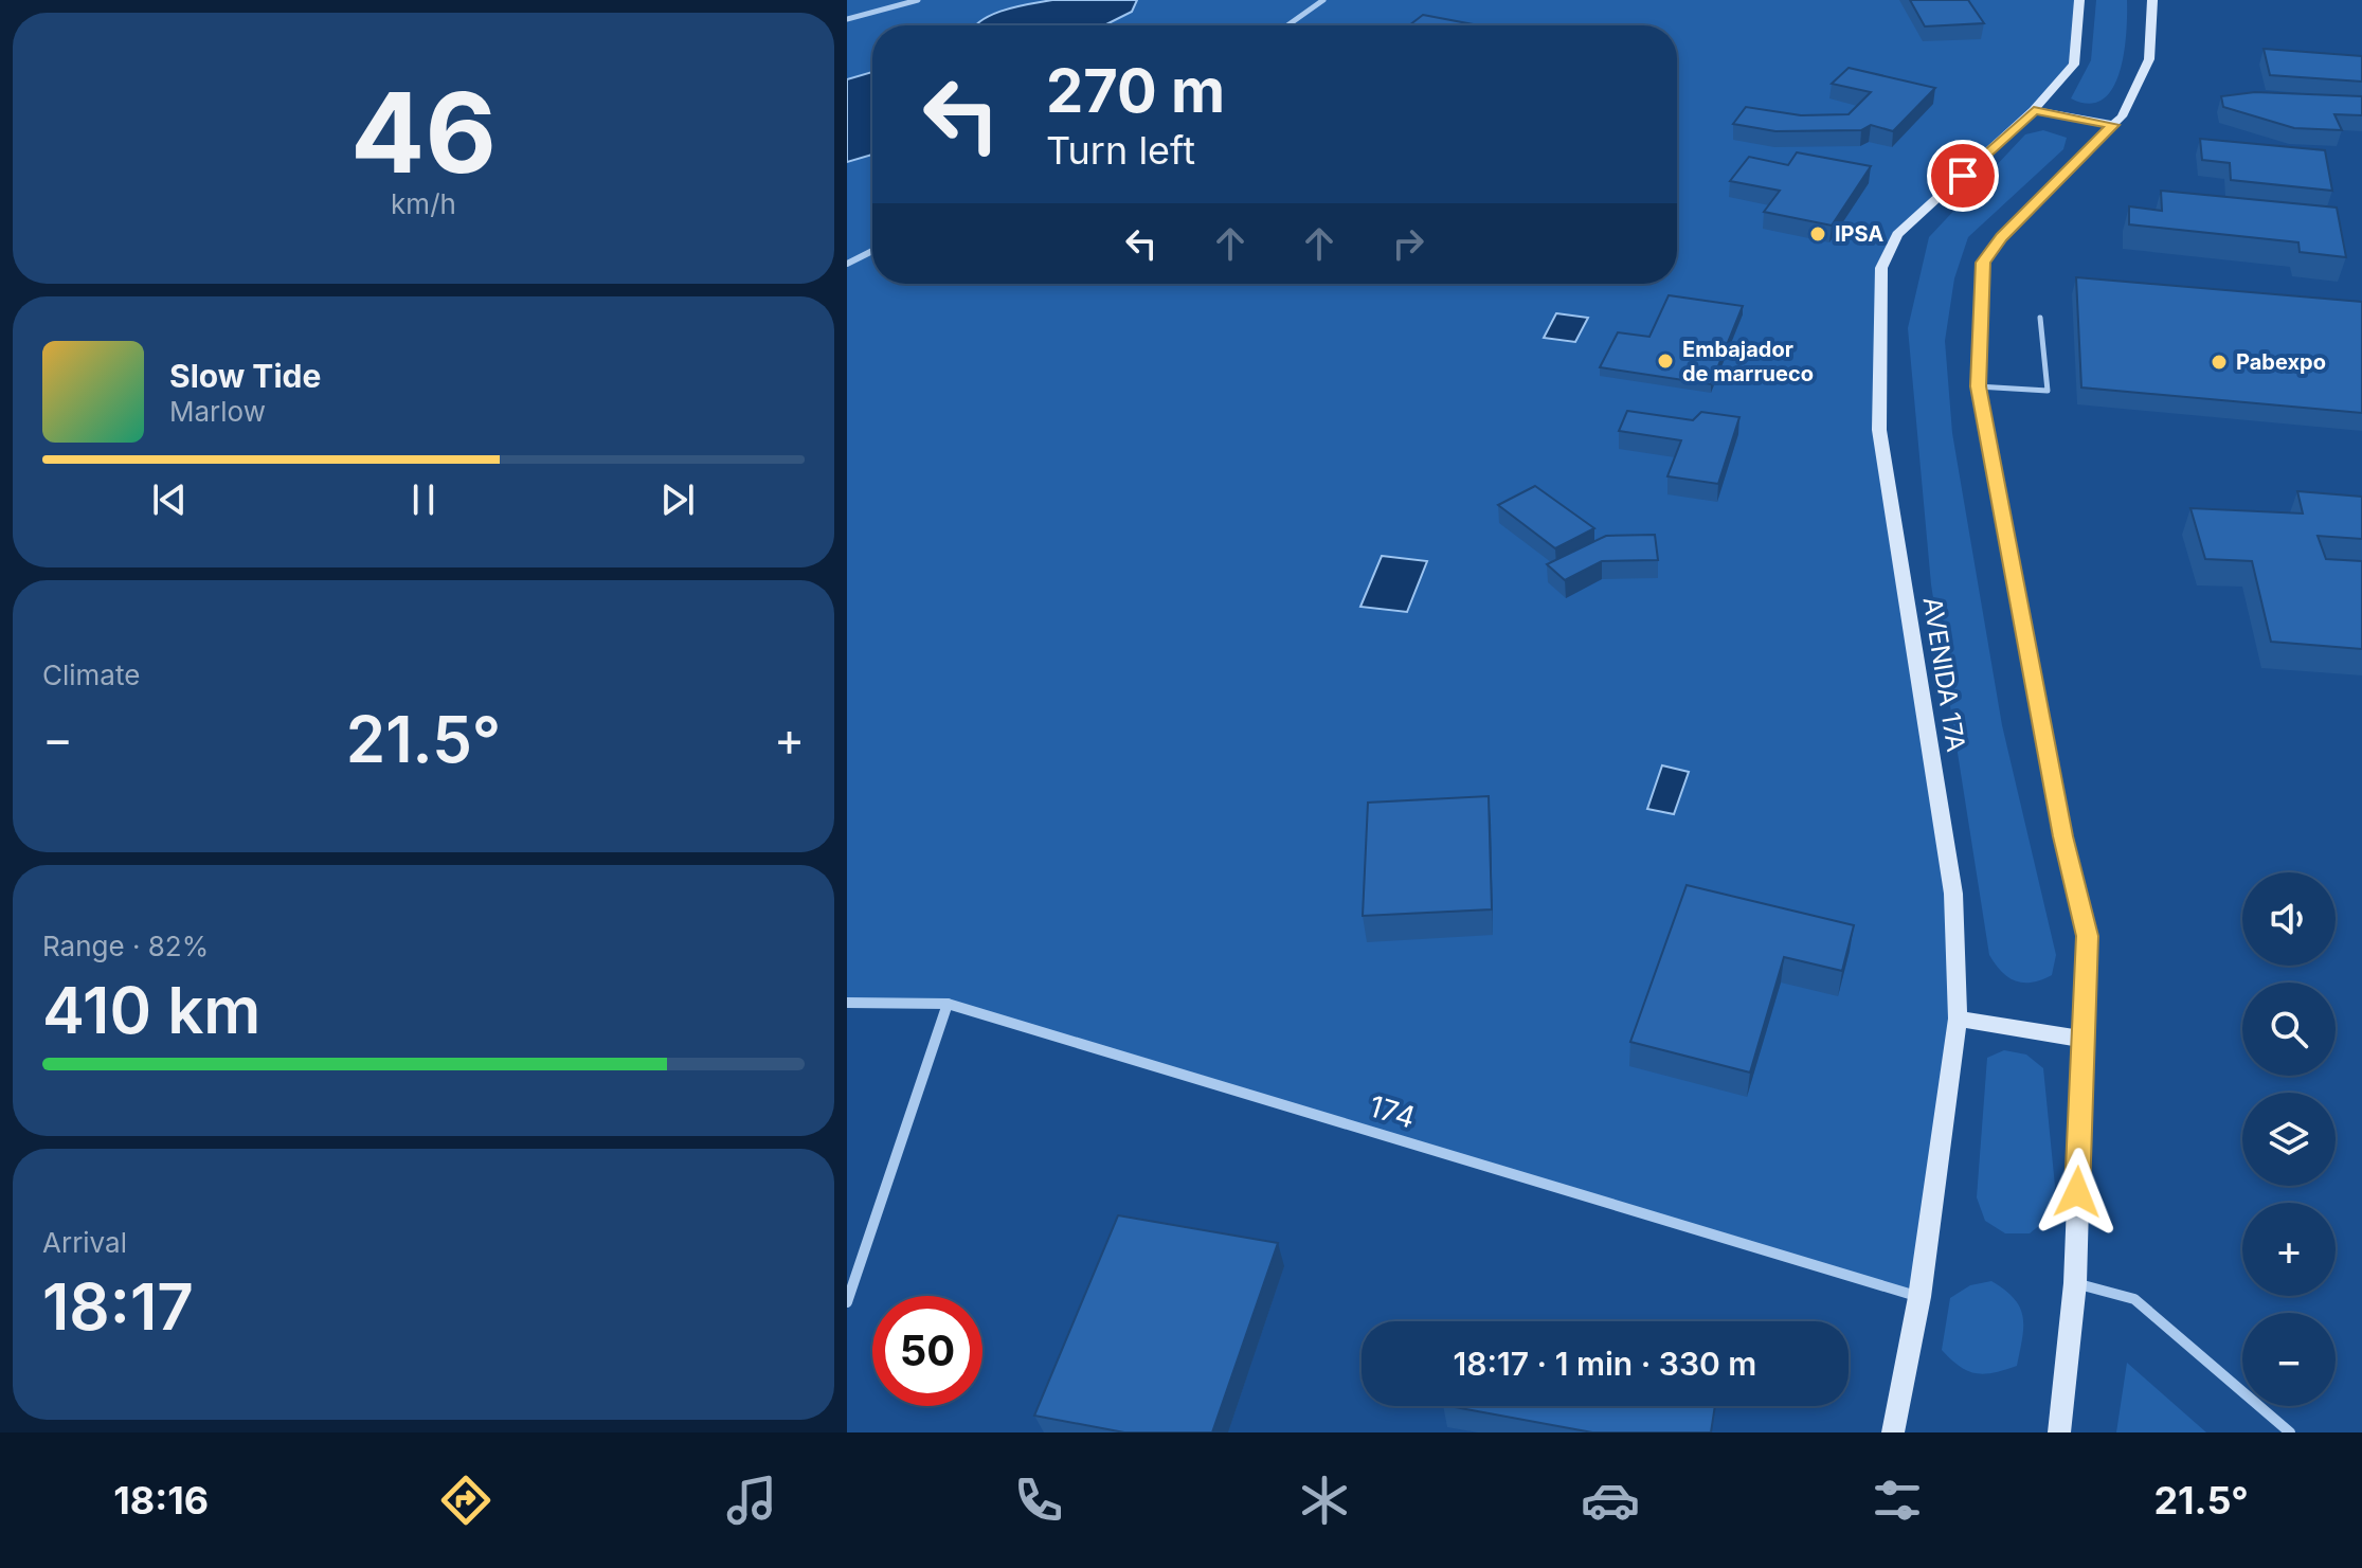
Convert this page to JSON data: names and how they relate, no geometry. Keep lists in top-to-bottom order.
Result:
{
  "streets": {
    "main road": ["AVENIDA 17A"],
    "street": ["174"]
  },
  "crossings": [
    ["AVENIDA 17A", "174"]
  ],
  "places": ["IPSA", "Embajador de marrueco", "Pabexpo"],
  "page": {
    "tile": [
      ["46", "km/h"],
      "Climate",
      ["Range · 82%", "410 km"],
      ["Arrival", "18:17"]
    ],
    "turn": ["270 m", "Turn left"],
    "song": ["Slow Tide", "Marlow"],
    "heat": ["−", "21.5°", "+"],
    "map_buttons": ["+", "−"],
    "limit": "50",
    "trip": "18:17 · 1 min · 330 m",
    "tabs": ["18:16", "21.5°"]
  }
}
